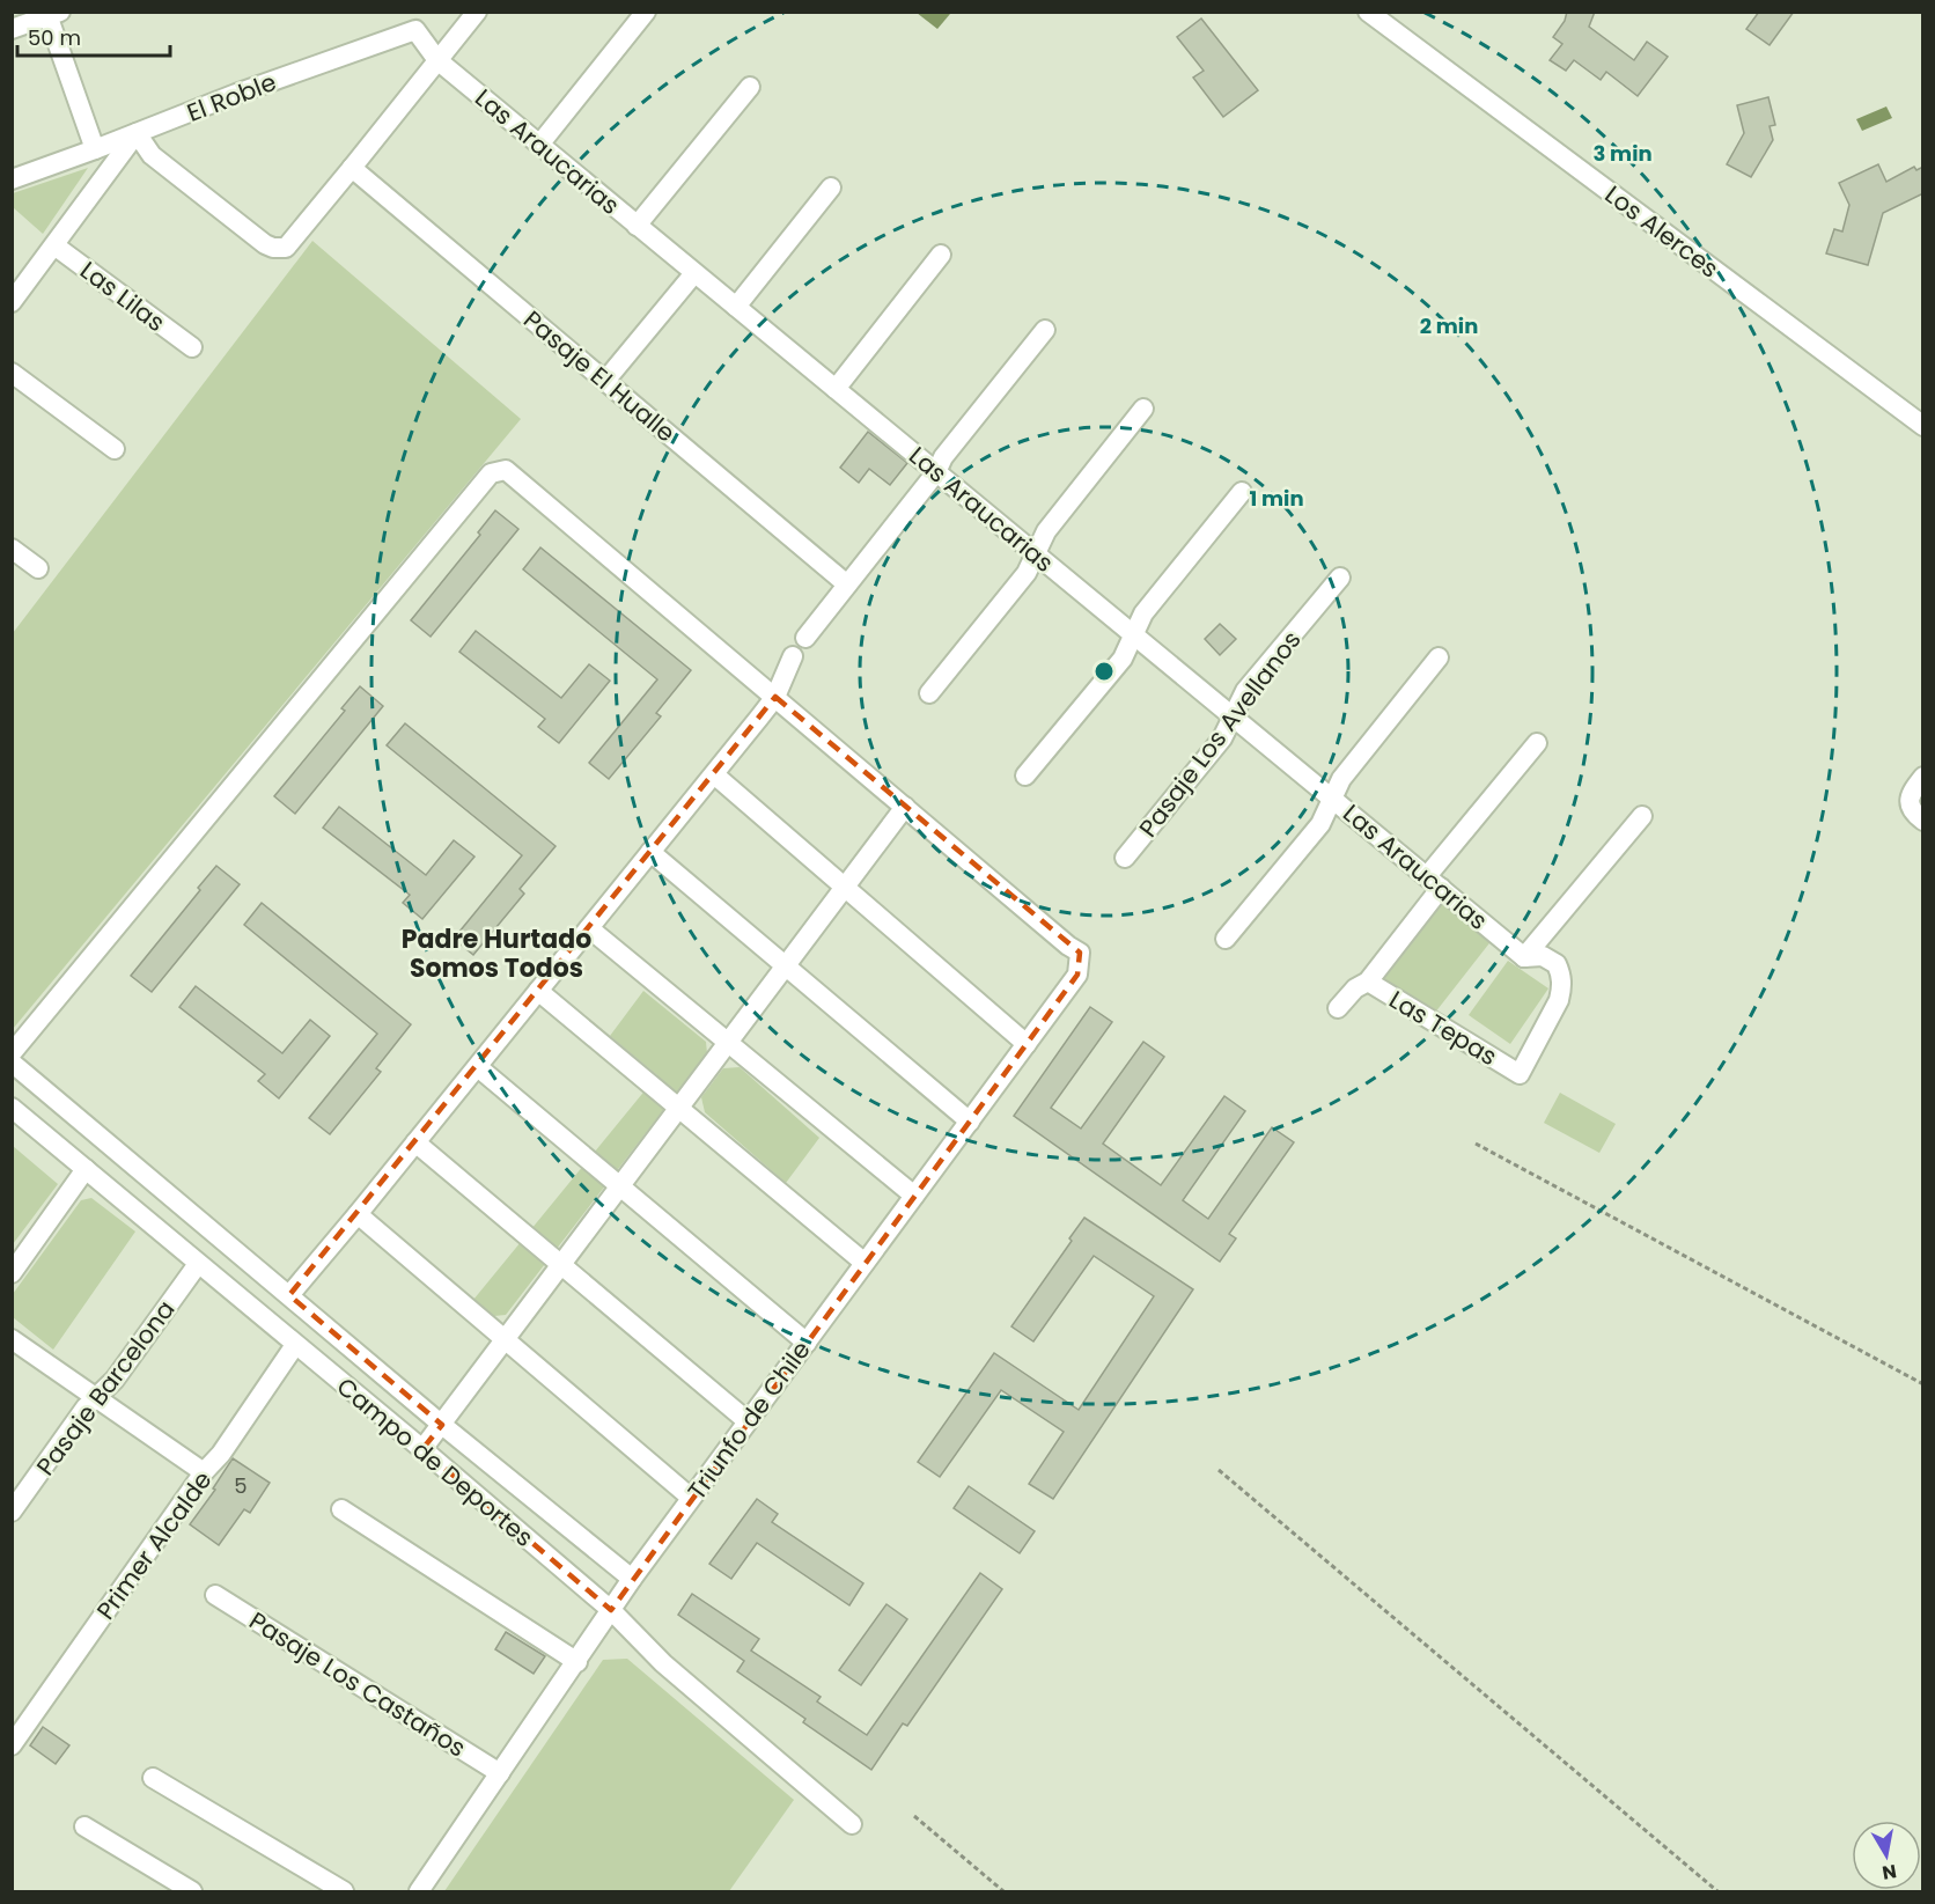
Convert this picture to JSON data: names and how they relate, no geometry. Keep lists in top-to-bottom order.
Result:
{
  "streets": {
    "street": [
      "El Roble",
      "Las Araucarias",
      "Los Alerces",
      "Las Lilas",
      "Pasaje El Hualle",
      "Pasaje Los Avellanos",
      "Las Tepas",
      "Pasaje Barcelona",
      "Triunfo de Chile",
      "Campo de Deportes",
      "Primer Alcalde",
      "Pasaje Los Castaños"
    ]
  },
  "crossings": [
    ["El Roble", "Las Araucarias"],
    ["Las Araucarias", "Pasaje Los Avellanos"],
    ["Las Araucarias", "Las Tepas"],
    ["Pasaje Barcelona", "Campo de Deportes"],
    ["Triunfo de Chile", "Campo de Deportes"],
    ["Triunfo de Chile", "Pasaje Los Castaños"],
    ["Campo de Deportes", "Primer Alcalde"]
  ],
  "districts": ["Padre Hurtado Somos Todos"],
  "house_numbers": ["5"],
  "scale_bar": "50 m",
  "north": "bottom",
  "rings": ["3 min", "2 min", "1 min"]
}
